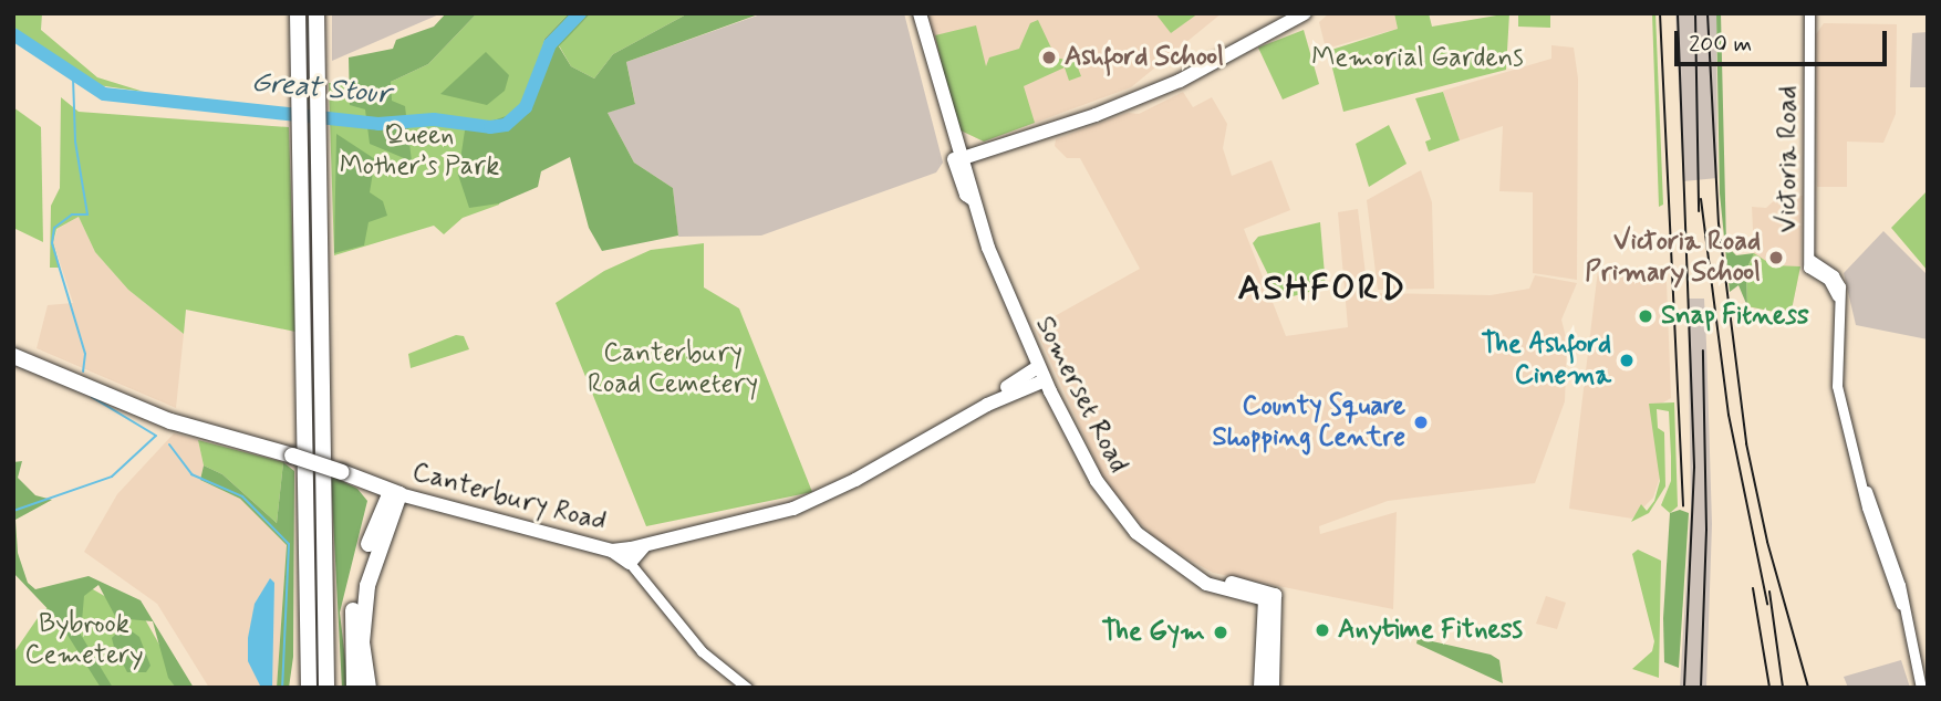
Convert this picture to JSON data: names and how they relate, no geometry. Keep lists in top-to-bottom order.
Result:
{
  "streets": {
    "highway": ["Canterbury Road"],
    "main road": ["Somerset Road"],
    "street": ["Victoria Road"]
  },
  "crossings": [
    ["Somerset Road", "Canterbury Road"]
  ],
  "districts": ["ASHFORD"],
  "water": ["Great Stour"],
  "parks": [
    "Memorial Gardens",
    "Queen Mother’s Park",
    "Canterbury Road Cemetery",
    "Bybrook Cemetery"
  ],
  "places": [
    "Ashford School",
    "Victoria Road Primary School",
    "Snap Fitness",
    "The Ashford Cinema",
    "County Square Shopping Centre",
    "Anytime Fitness",
    "The Gym"
  ],
  "scale_bar": "200 m"
}
